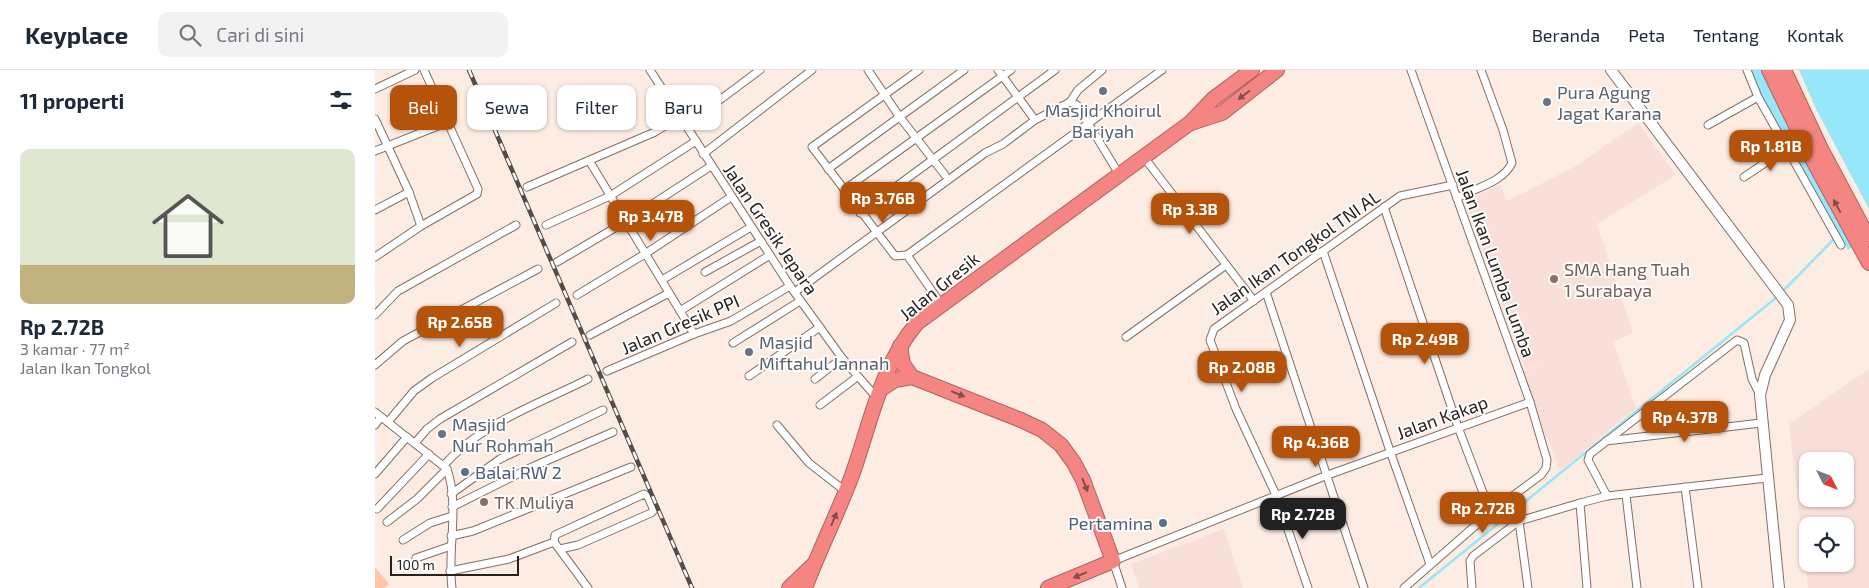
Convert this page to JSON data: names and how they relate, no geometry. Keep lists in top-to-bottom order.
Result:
{
  "streets": {
    "highway": ["Jalan Gresik"],
    "street": [
      "Jalan Gresik Jepara",
      "Jalan Ikan Tongkol TNI AL",
      "Jalan Ikan Lumba Lumba",
      "Jalan Gresik PPI",
      "Jalan Kakap"
    ]
  },
  "crossings": [
    ["Jalan Gresik Jepara", "Jalan Gresik"],
    ["Jalan Gresik Jepara", "Jalan Gresik PPI"],
    ["Jalan Ikan Tongkol TNI AL", "Jalan Ikan Lumba Lumba"],
    ["Jalan Ikan Tongkol TNI AL", "Jalan Kakap"],
    ["Jalan Ikan Lumba Lumba", "Jalan Kakap"]
  ],
  "places": [
    "Masjid Khoirul Bariyah",
    "Pura Agung Jagat Karana",
    "SMA Hang Tuah 1 Surabaya",
    "Masjid Miftahul Jannah",
    "Masjid Nur Rohmah",
    "Balai RW 2",
    "TK Muliya",
    "Pertamina"
  ],
  "scale_bar": "100 m",
  "north": "bottom right",
  "page": {
    "header": "Keyplace",
    "search": "Cari di sini",
    "nav": [
      "Beranda",
      "Peta",
      "Tentang",
      "Kontak"
    ],
    "heading": "11 properti",
    "chip": [
      "Beli",
      "Sewa",
      "Filter",
      "Baru"
    ],
    "list": [
      {
        "name": "Rp 2.72B",
        "note": "3 kamar · 77 m² · Jalan Ikan Tongkol"
      }
    ],
    "price": [
      "Rp 1.81B",
      "Rp 3.76B",
      "Rp 3.3B",
      "Rp 3.47B",
      "Rp 2.65B",
      "Rp 2.49B",
      "Rp 2.08B",
      "Rp 4.37B",
      "Rp 4.36B",
      "Rp 2.72B",
      "Rp 2.72B"
    ],
    "scale": "100 m"
  }
}
